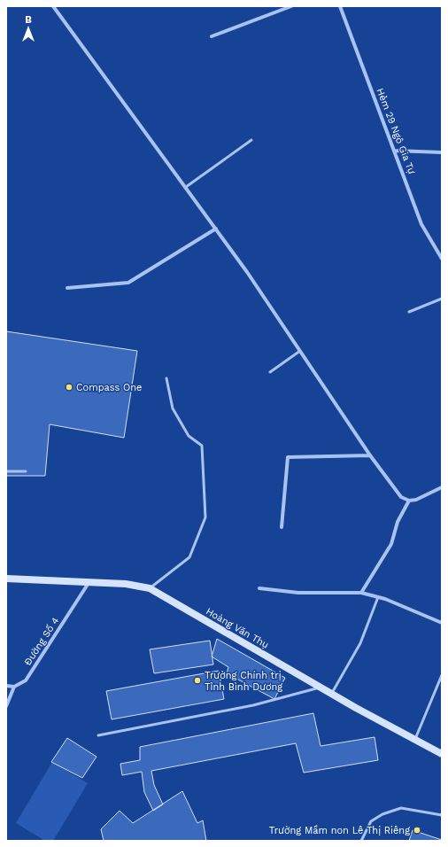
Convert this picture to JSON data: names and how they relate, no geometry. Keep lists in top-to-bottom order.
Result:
{
  "streets": {
    "street": ["Hẻm 29 Ngô Gia Tự", "Hoàng Văn Thụ", "Đường Số 4"]
  },
  "crossings": [
    ["Hoàng Văn Thụ", "Đường Số 4"]
  ],
  "places": ["Compass One", "Trường Chính trị Tỉnh Bình Dương", "Trường Mầm non Lê Thị Riêng"],
  "north": "top"
}
